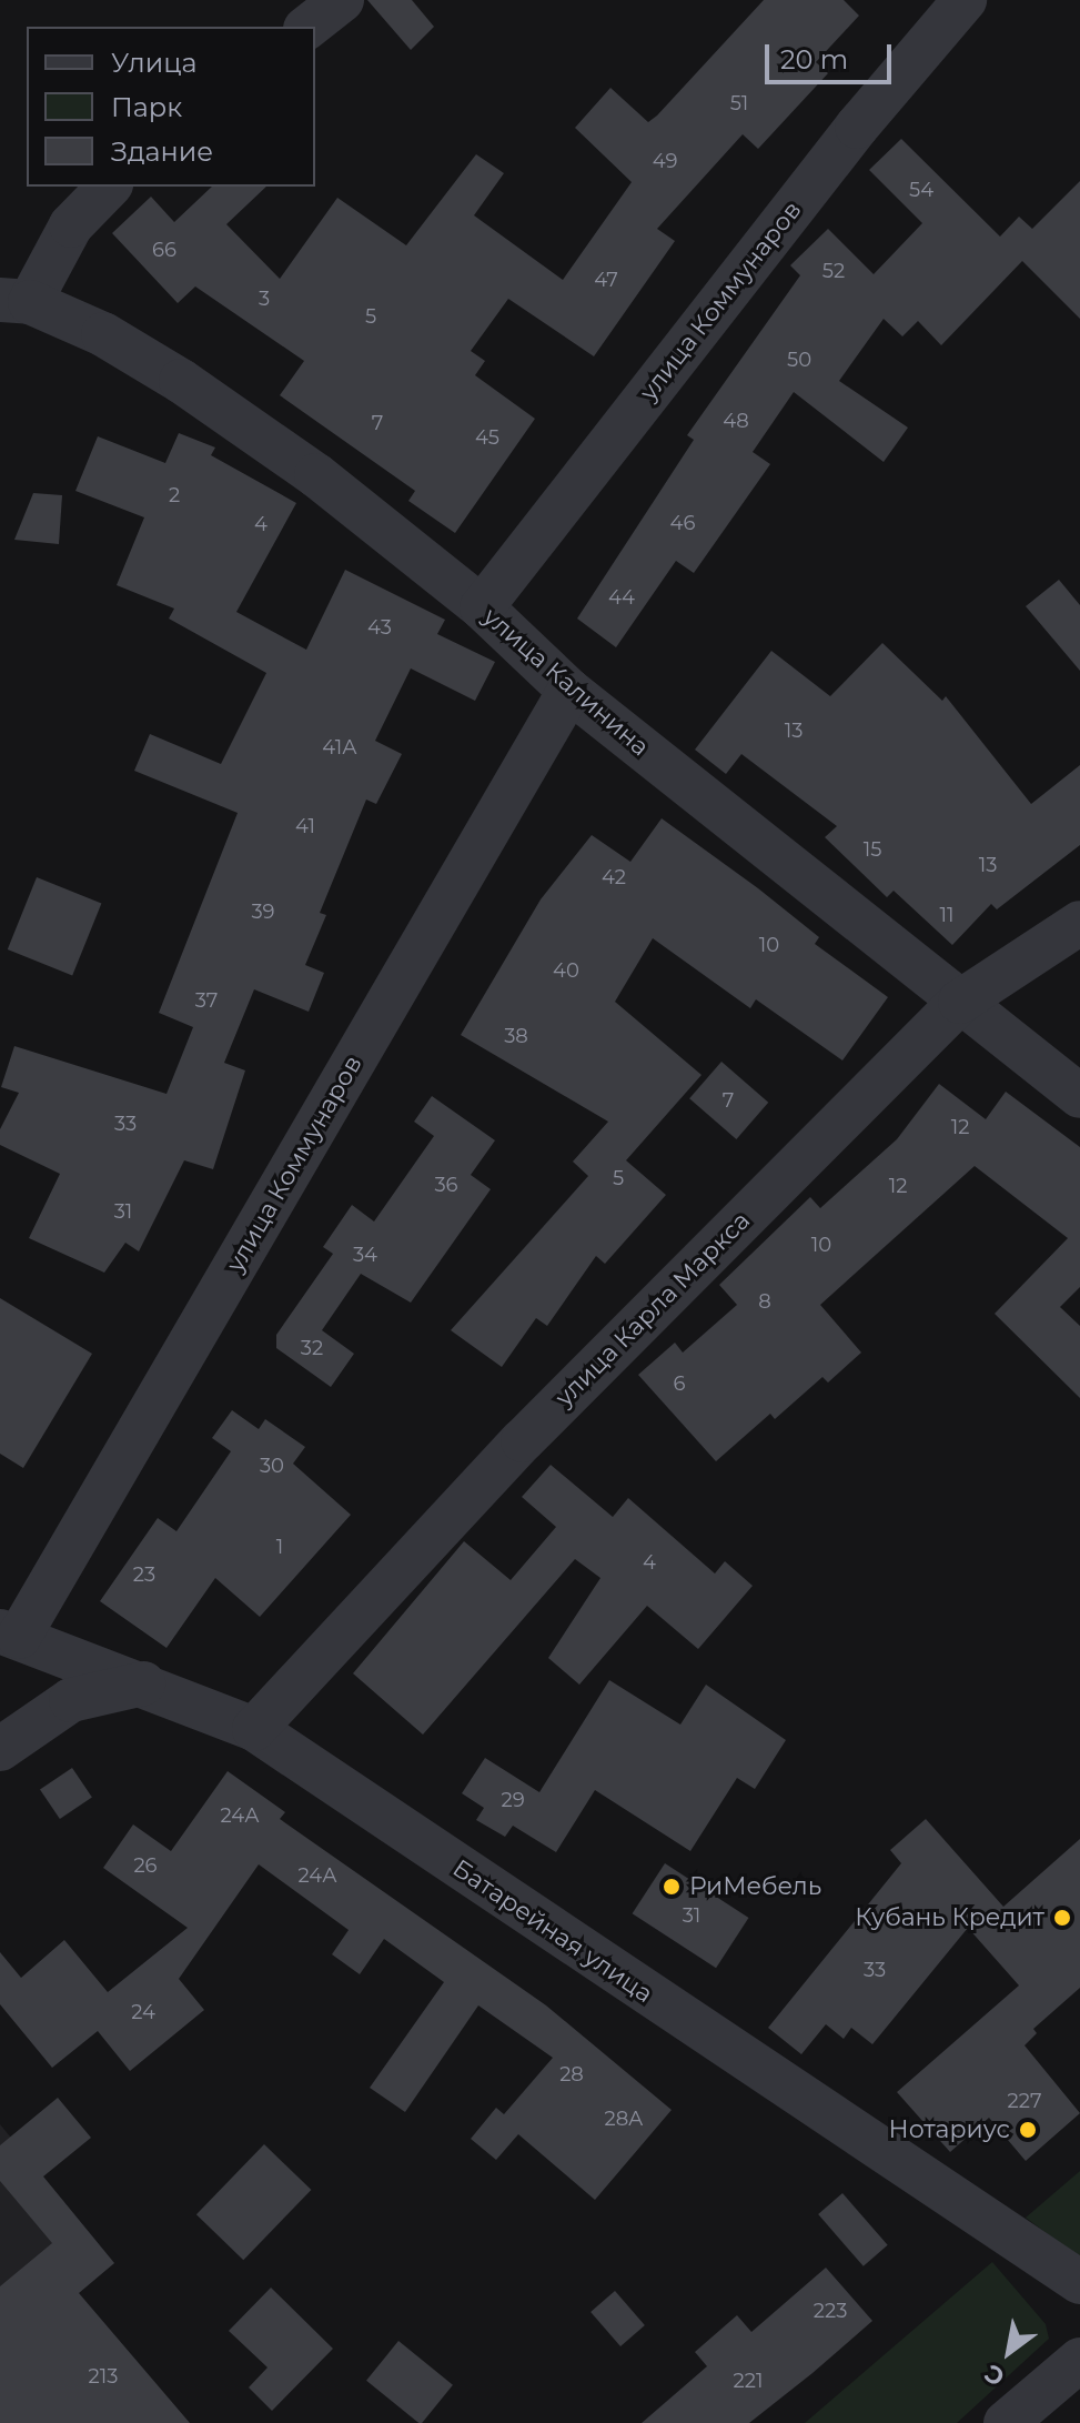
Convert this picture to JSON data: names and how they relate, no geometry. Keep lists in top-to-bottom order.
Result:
{
  "streets": {
    "street": [
      "улица Коммунаров",
      "улица Калинина",
      "улица Карла Маркса",
      "Батарейная улица"
    ]
  },
  "crossings": [
    ["улица Коммунаров", "улица Калинина"],
    ["улица Коммунаров", "Батарейная улица"],
    ["улица Калинина", "улица Карла Маркса"],
    ["улица Карла Маркса", "Батарейная улица"]
  ],
  "places": ["РиМебель", "Кубань Кредит", "Нотариус"],
  "house_numbers": [
    "51",
    "49",
    "54",
    "66",
    "52",
    "47",
    "3",
    "5",
    "50",
    "48",
    "7",
    "45",
    "2",
    "46",
    "4",
    "44",
    "43",
    "13",
    "41А",
    "41",
    "15",
    "13",
    "42",
    "39",
    "11",
    "10",
    "40",
    "37",
    "38",
    "7",
    "33",
    "12",
    "5",
    "36",
    "12",
    "31",
    "10",
    "34",
    "8",
    "32",
    "6",
    "30",
    "1",
    "4",
    "23",
    "29",
    "24А",
    "26",
    "24А",
    "31",
    "33",
    "24",
    "28",
    "227",
    "28А",
    "223",
    "213",
    "221"
  ],
  "legend": ["Улица", "Парк", "Здание"],
  "scale_bar": "20 m",
  "north": "bottom left"
}
